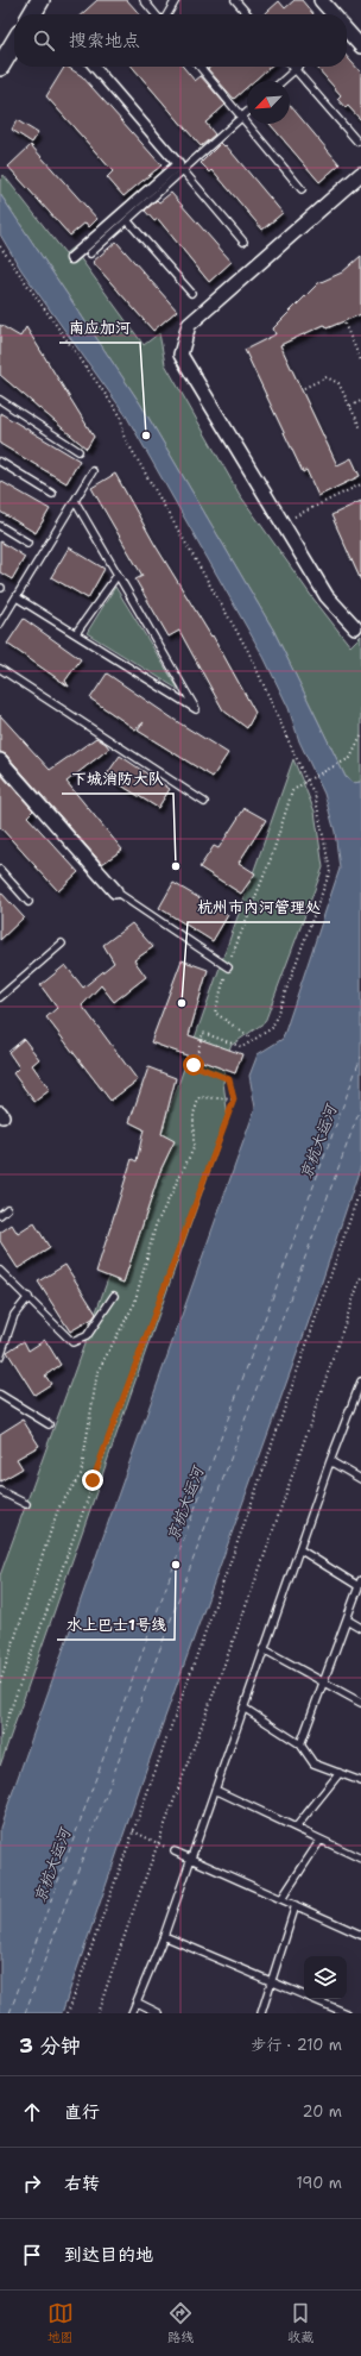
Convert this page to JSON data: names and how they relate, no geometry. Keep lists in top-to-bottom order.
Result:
{
  "water": ["京杭大运河"],
  "places": [
    "南应加河",
    "下城消防大队",
    "杭州市内河管理处",
    "水上巴士1号线"
  ],
  "north": "bottom left",
  "page": {
    "search": "搜索地点",
    "heading": ["3 分钟", "步行 · 210 m"],
    "list": [
      ["直行", "20 m"],
      ["右转", "190 m"],
      "到达目的地"
    ],
    "nav": ["地图", "路线", "收藏"]
  }
}
